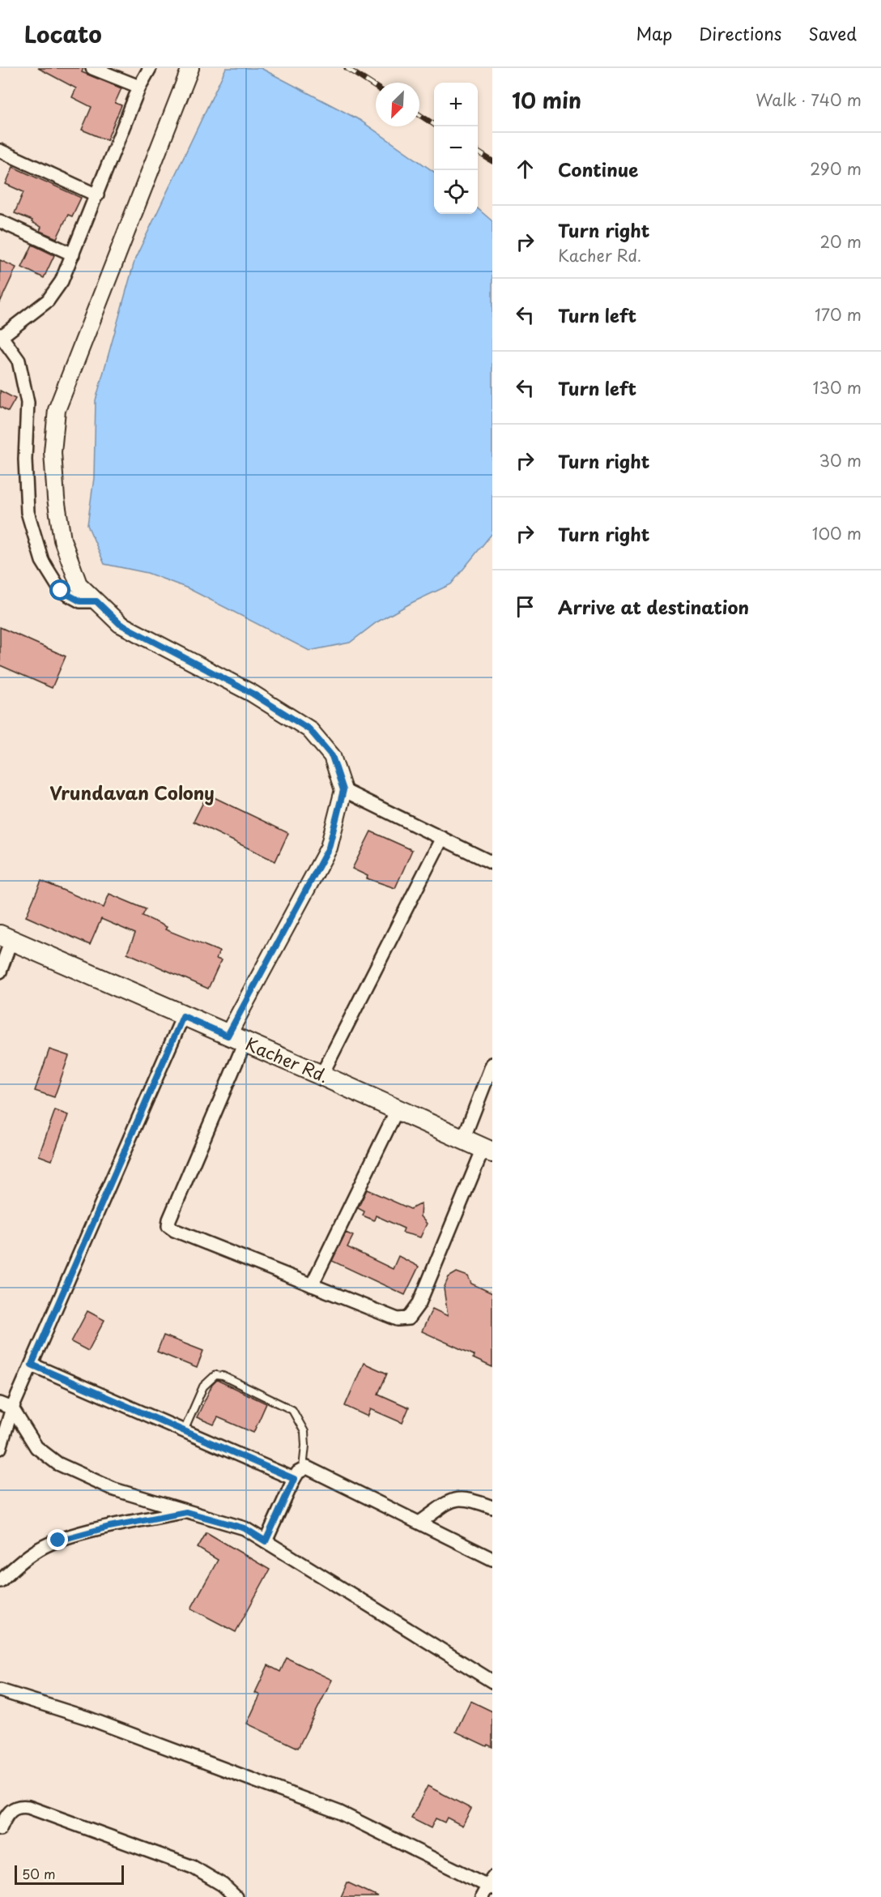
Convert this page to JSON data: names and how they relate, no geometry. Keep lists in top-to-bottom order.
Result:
{
  "streets": {
    "main road": ["Kacher Rd."]
  },
  "districts": ["Vrundavan Colony"],
  "scale_bar": "50 m",
  "north": "bottom left",
  "page": {
    "header": "Locato",
    "nav": ["Map", "Directions", "Saved"],
    "heading": ["10 min", "Walk · 740 m"],
    "map_buttons": ["+", "−"],
    "list": [
      ["Continue", "290 m"],
      ["Turn right", "Kacher Rd.", "20 m"],
      ["Turn left", "170 m"],
      ["Turn left", "130 m"],
      ["Turn right", "30 m"],
      ["Turn right", "100 m"],
      "Arrive at destination"
    ],
    "scale": "50 m"
  }
}
